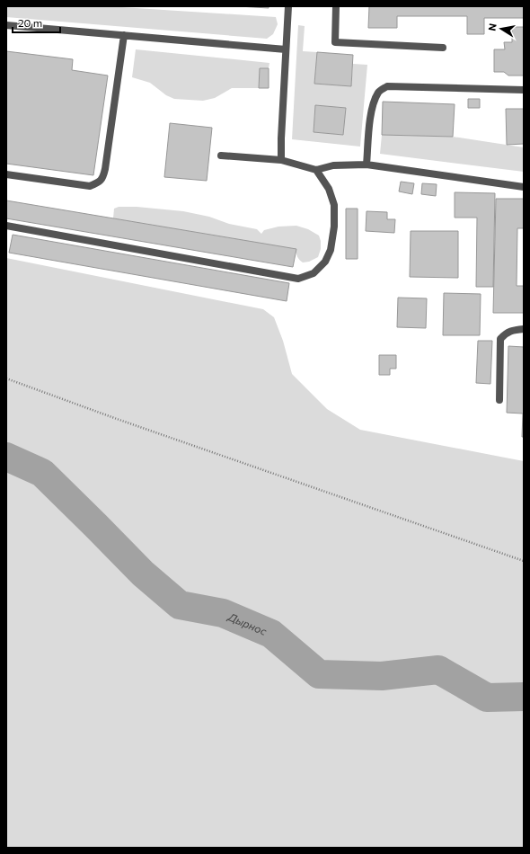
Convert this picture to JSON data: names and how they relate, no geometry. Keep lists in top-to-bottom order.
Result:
{
  "water": ["Дырнос"],
  "scale_bar": "20 m",
  "north": "left"
}
